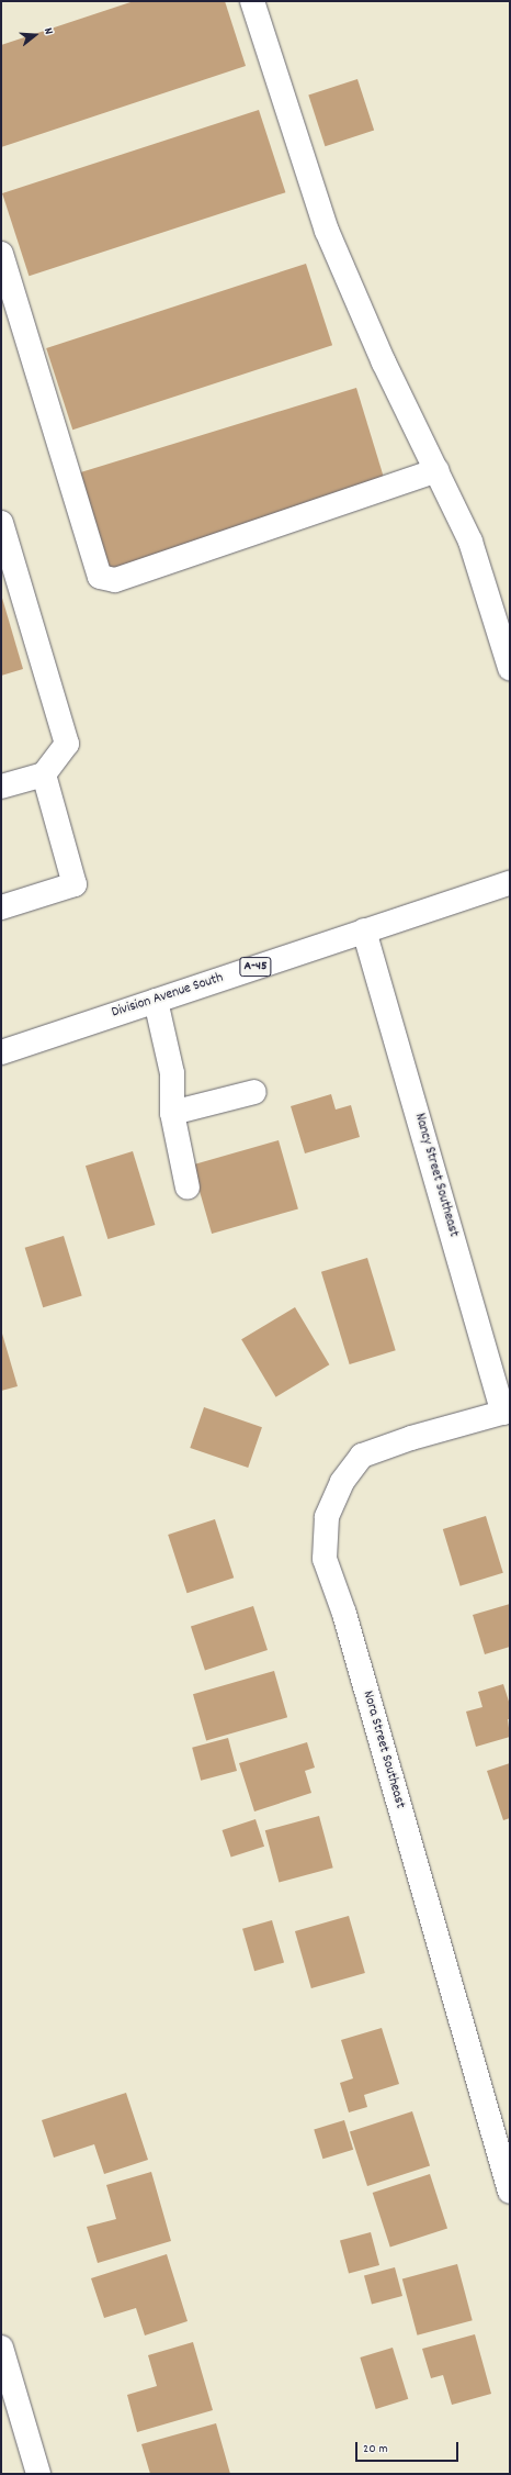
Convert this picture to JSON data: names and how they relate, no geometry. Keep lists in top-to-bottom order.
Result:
{
  "streets": {
    "street": [
      "A-45",
      "Division Avenue South",
      "Nancy Street Southeast",
      "Nora Street Southeast"
    ]
  },
  "crossings": [
    ["Division Avenue South", "Nancy Street Southeast"],
    ["Nancy Street Southeast", "Nora Street Southeast"]
  ],
  "scale_bar": "20 m",
  "north": "right"
}
